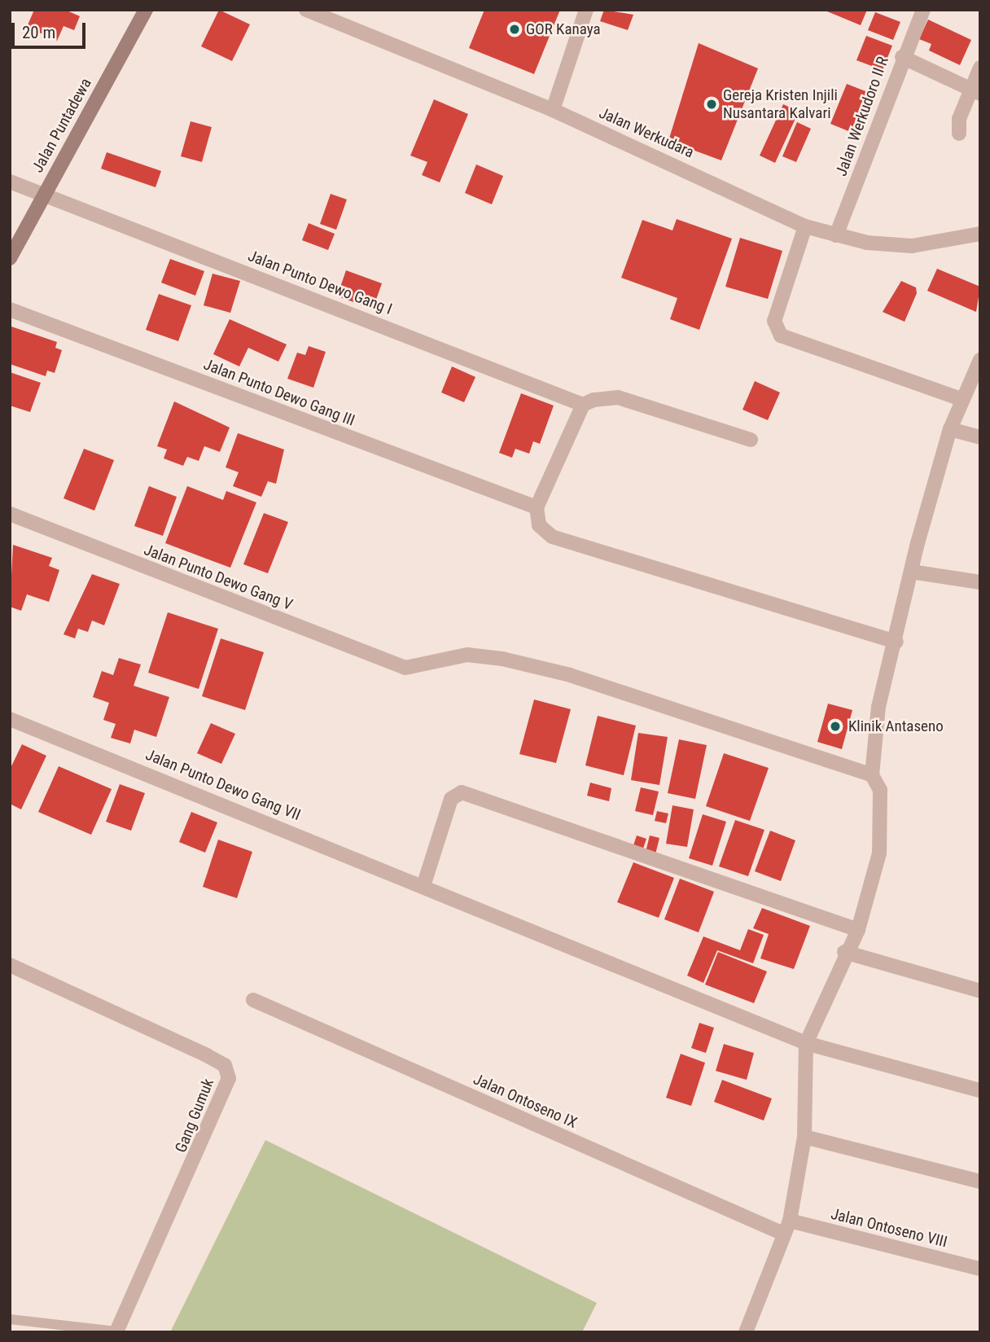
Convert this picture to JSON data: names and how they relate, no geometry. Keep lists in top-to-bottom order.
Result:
{
  "streets": {
    "street": [
      "Jalan Werkudoro II R",
      "Jalan Puntadewa",
      "Jalan Werkudara",
      "Jalan Punto Dewo Gang I",
      "Jalan Punto Dewo Gang III",
      "Jalan Punto Dewo Gang V",
      "Jalan Punto Dewo Gang VII",
      "Jalan Ontoseno IX",
      "Gang Gumuk",
      "Jalan Ontoseno VIII"
    ]
  },
  "crossings": [
    ["Jalan Werkudoro II R", "Jalan Werkudara"],
    ["Jalan Puntadewa", "Jalan Punto Dewo Gang I"],
    ["Jalan Ontoseno IX", "Jalan Ontoseno VIII"]
  ],
  "places": ["GOR Kanaya", "Gereja Kristen Injili Nusantara Kalvari", "Klinik Antaseno"],
  "scale_bar": "20 m"
}
